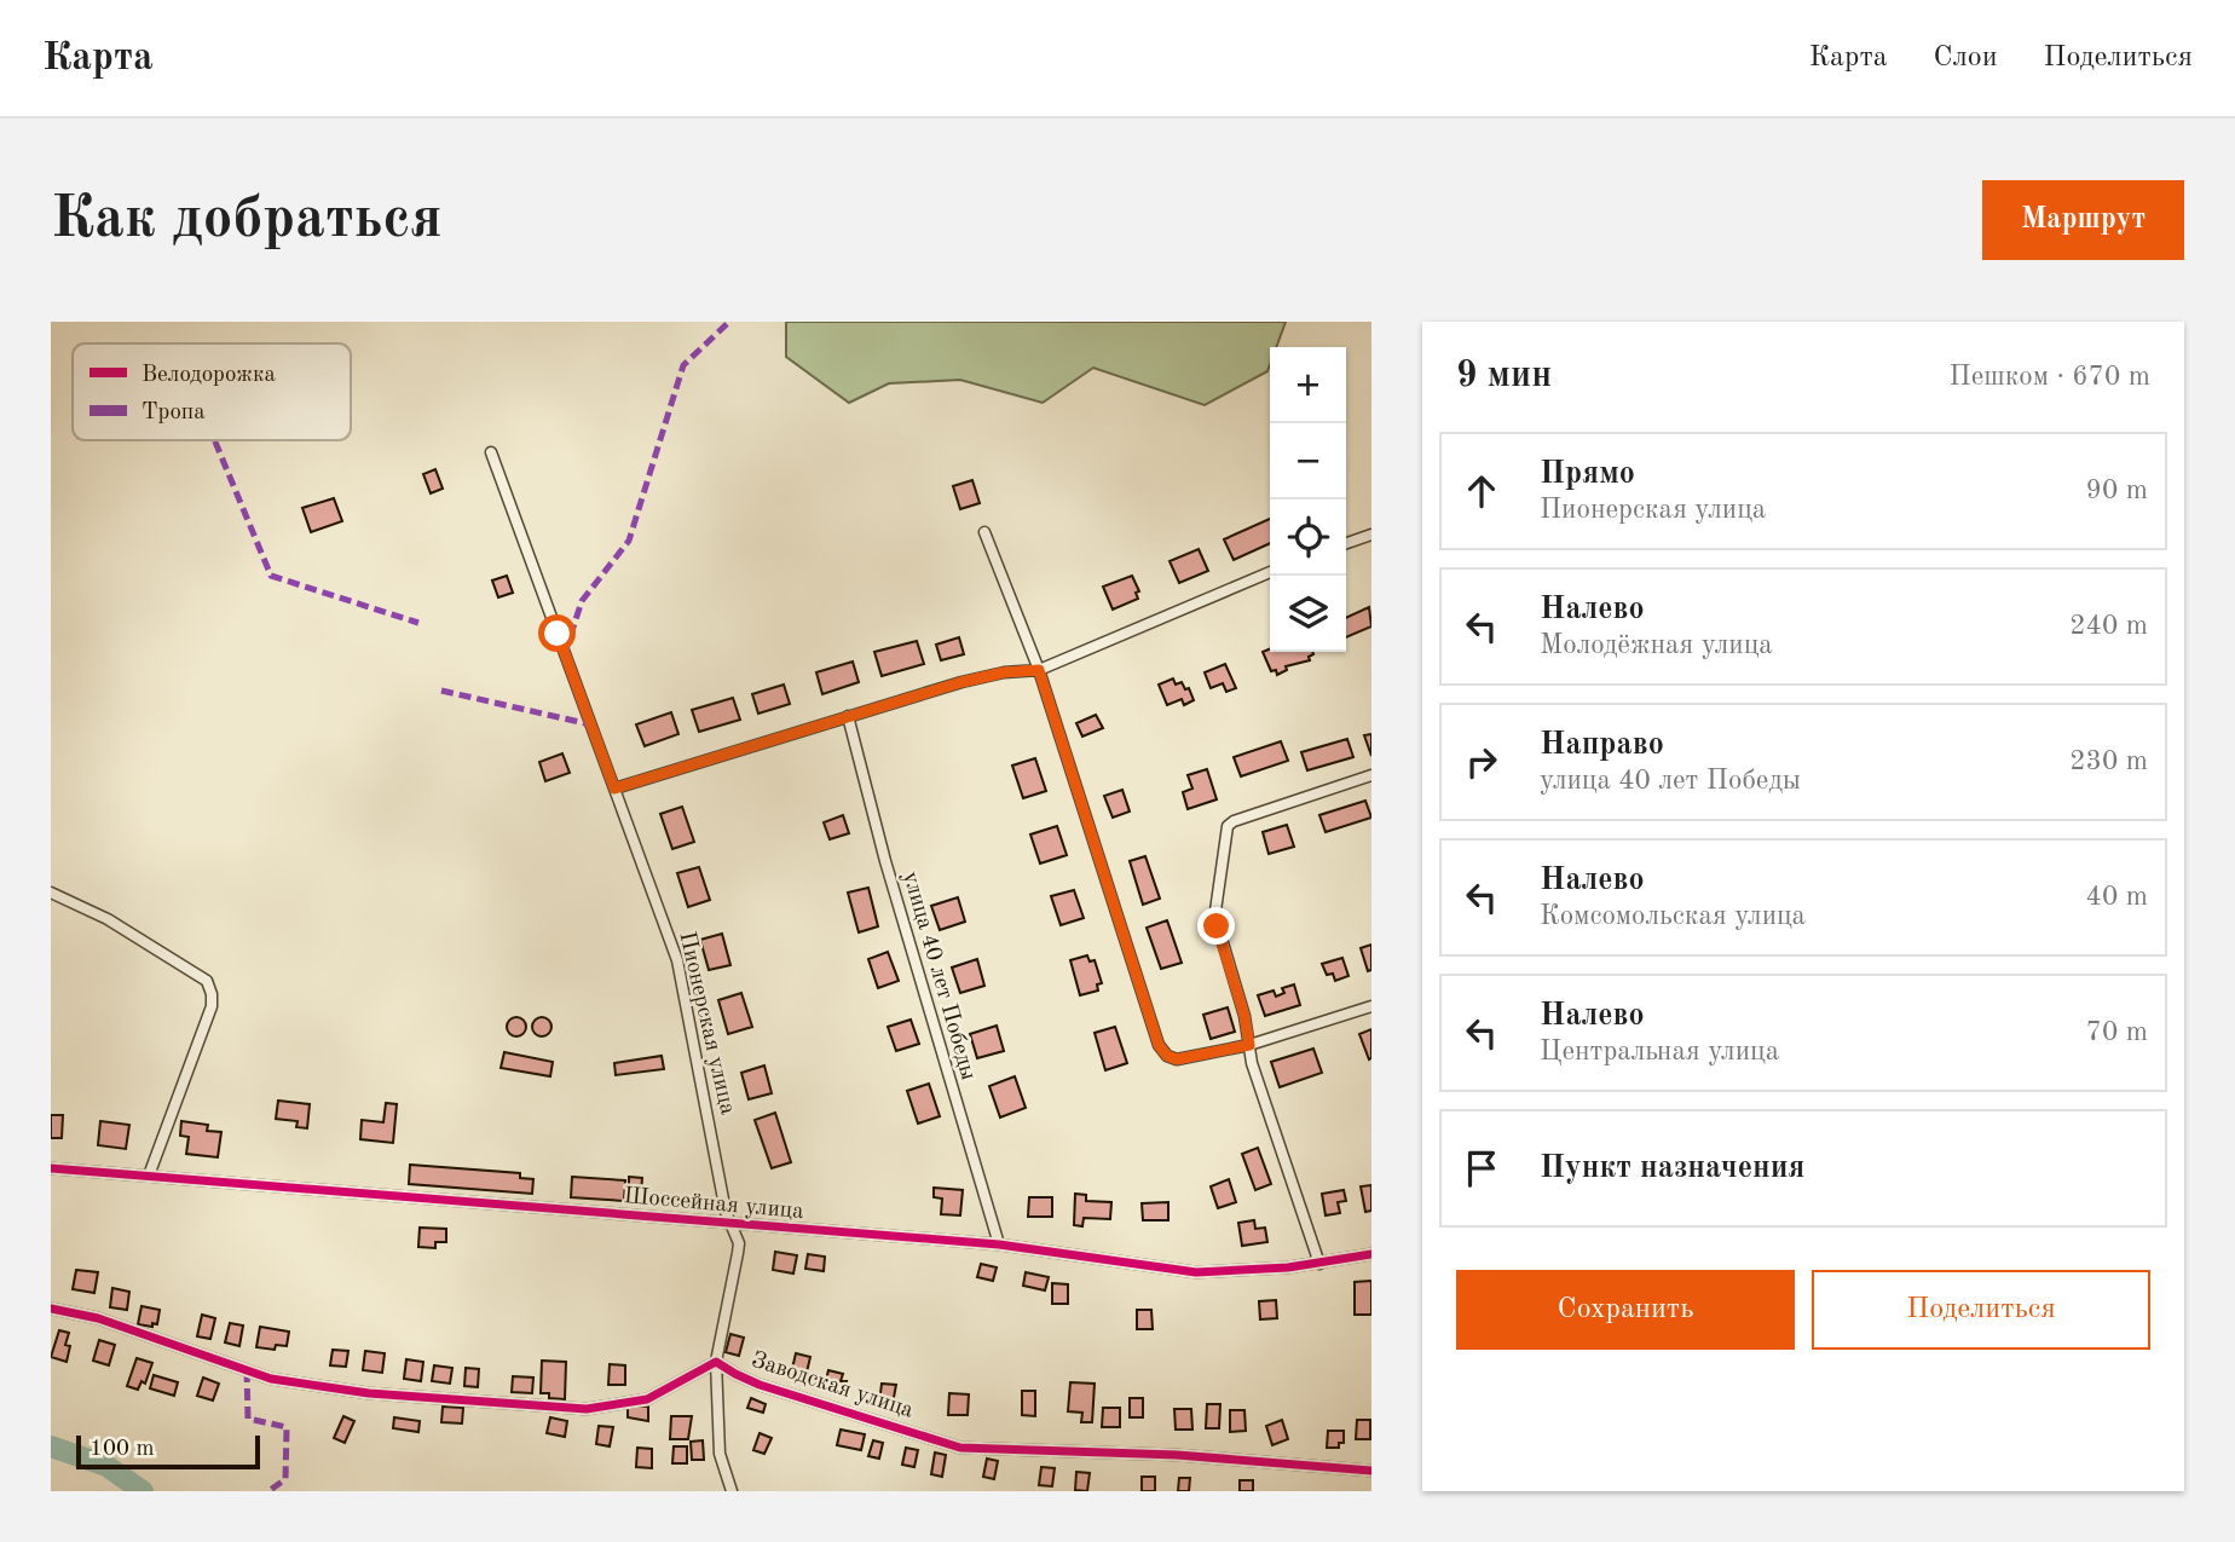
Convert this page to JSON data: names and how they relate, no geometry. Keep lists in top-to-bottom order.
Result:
{
  "streets": {
    "street": [
      "улица 40 лет Победы",
      "Пионерская улица",
      "Шоссейная улица",
      "Заводская улица"
    ]
  },
  "crossings": [
    ["улица 40 лет Победы", "Шоссейная улица"],
    ["Пионерская улица", "Шоссейная улица"],
    ["Пионерская улица", "Заводская улица"]
  ],
  "legend": ["Велодорожка", "Тропа"],
  "scale_bar": "100 m",
  "page": {
    "header": "Карта",
    "nav": ["Карта", "Слои", "Поделиться"],
    "buttons": [
      "Маршрут",
      ["Сохранить", "Поделиться"]
    ],
    "title": "Как добраться",
    "heading": ["9 мин", "Пешком · 670 m"],
    "map_buttons": ["+", "−"],
    "list": [
      ["Прямо", "Пионерская улица", "90 m"],
      ["Налево", "Молодёжная улица", "240 m"],
      ["Направо", "улица 40 лет Победы", "230 m"],
      ["Налево", "Комсомольская улица", "40 m"],
      ["Налево", "Центральная улица", "70 m"],
      "Пункт назначения"
    ],
    "scale": "100 m"
  }
}
